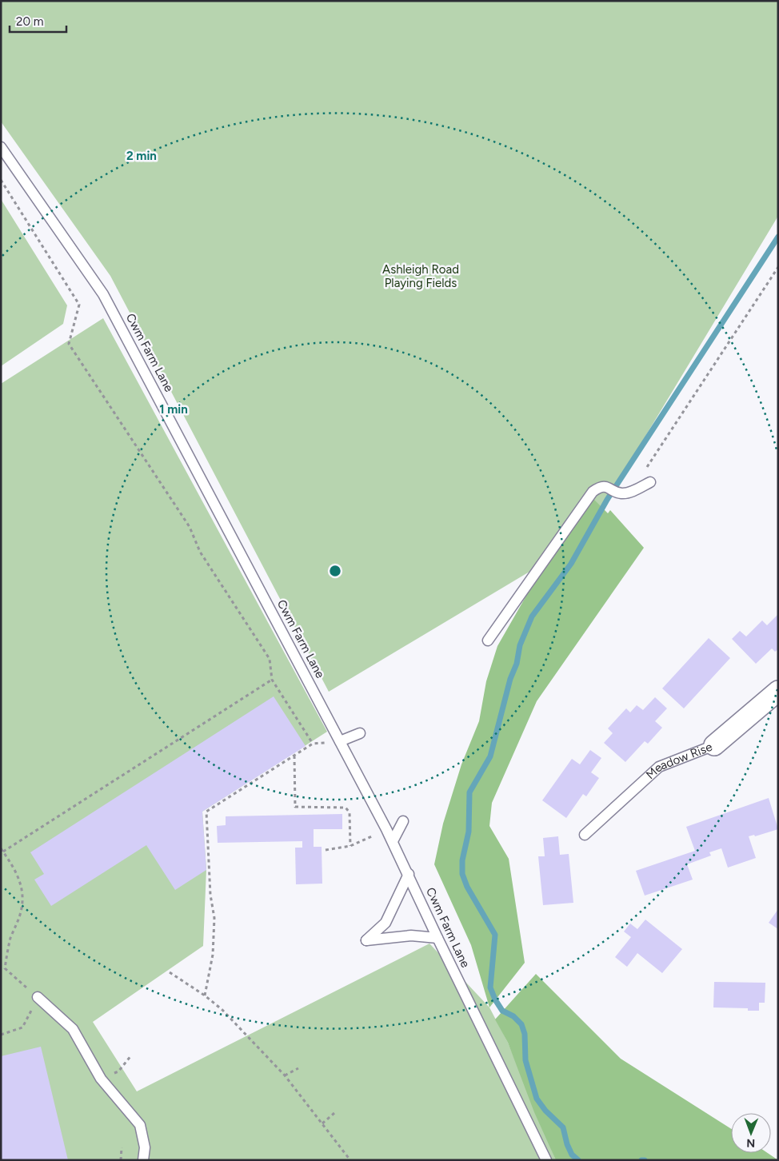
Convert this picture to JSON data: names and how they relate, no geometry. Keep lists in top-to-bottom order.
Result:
{
  "streets": {
    "street": ["Meadow Rise"],
    "lane": ["Cwm Farm Lane"]
  },
  "parks": ["Ashleigh Road Playing Fields"],
  "scale_bar": "20 m",
  "north": "bottom",
  "rings": ["2 min", "1 min"]
}
